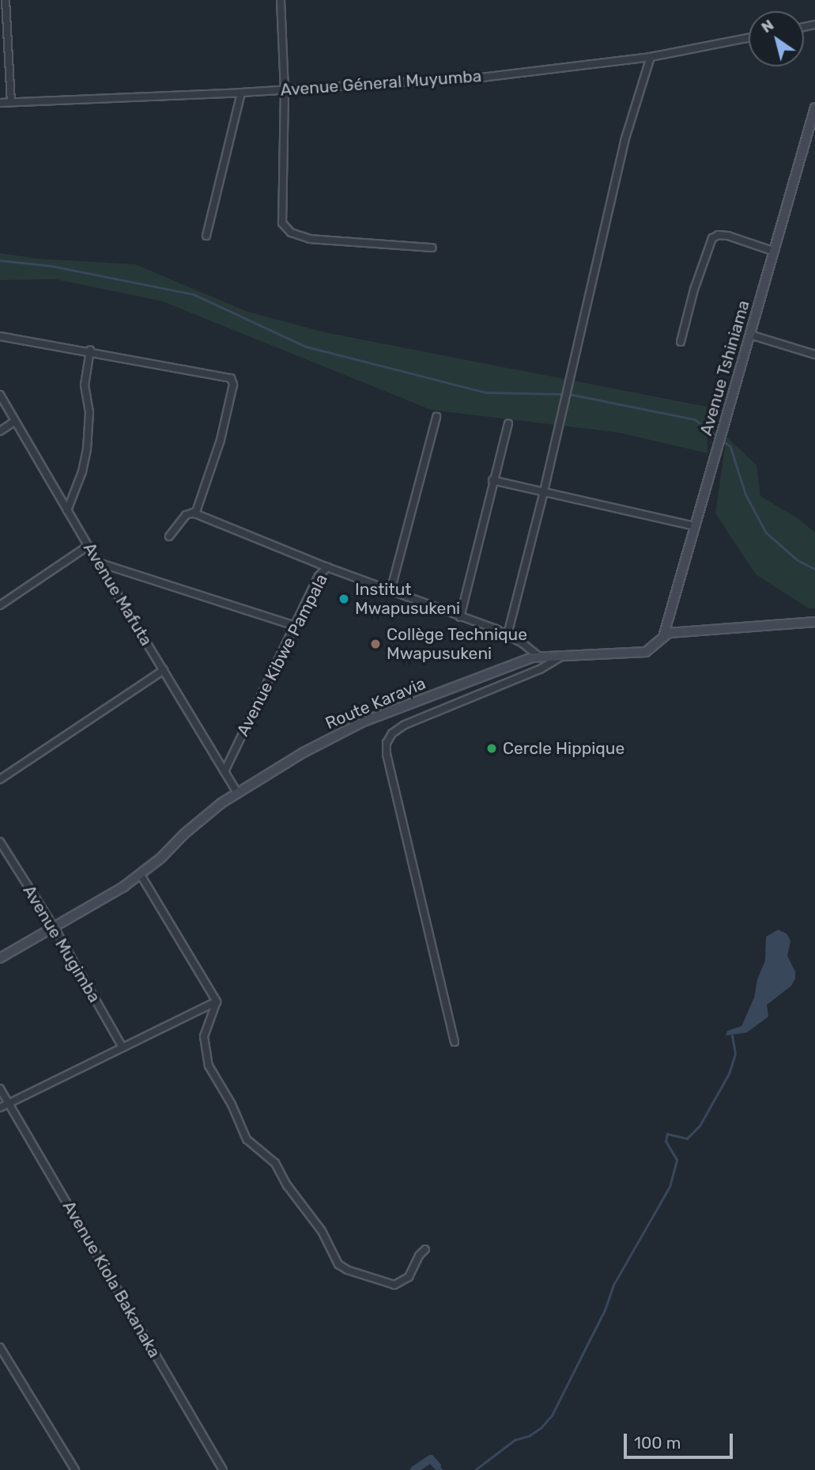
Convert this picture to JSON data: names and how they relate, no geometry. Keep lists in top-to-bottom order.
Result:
{
  "streets": {
    "street": [
      "Avenue Géneral Muyumba",
      "Avenue Tshiniama",
      "Avenue Mafuta",
      "Avenue Kibwe Pampala",
      "Route Karavia",
      "Avenue Mugimba",
      "Avenue Kiola Bakanaka"
    ]
  },
  "crossings": [
    ["Avenue Tshiniama", "Route Karavia"],
    ["Avenue Mafuta", "Avenue Kibwe Pampala"],
    ["Avenue Mafuta", "Route Karavia"],
    ["Avenue Kibwe Pampala", "Route Karavia"],
    ["Route Karavia", "Avenue Mugimba"]
  ],
  "places": ["Institut Mwapusukeni", "Collège Technique Mwapusukeni", "Cercle Hippique"],
  "scale_bar": "100 m",
  "north": "top left"
}
